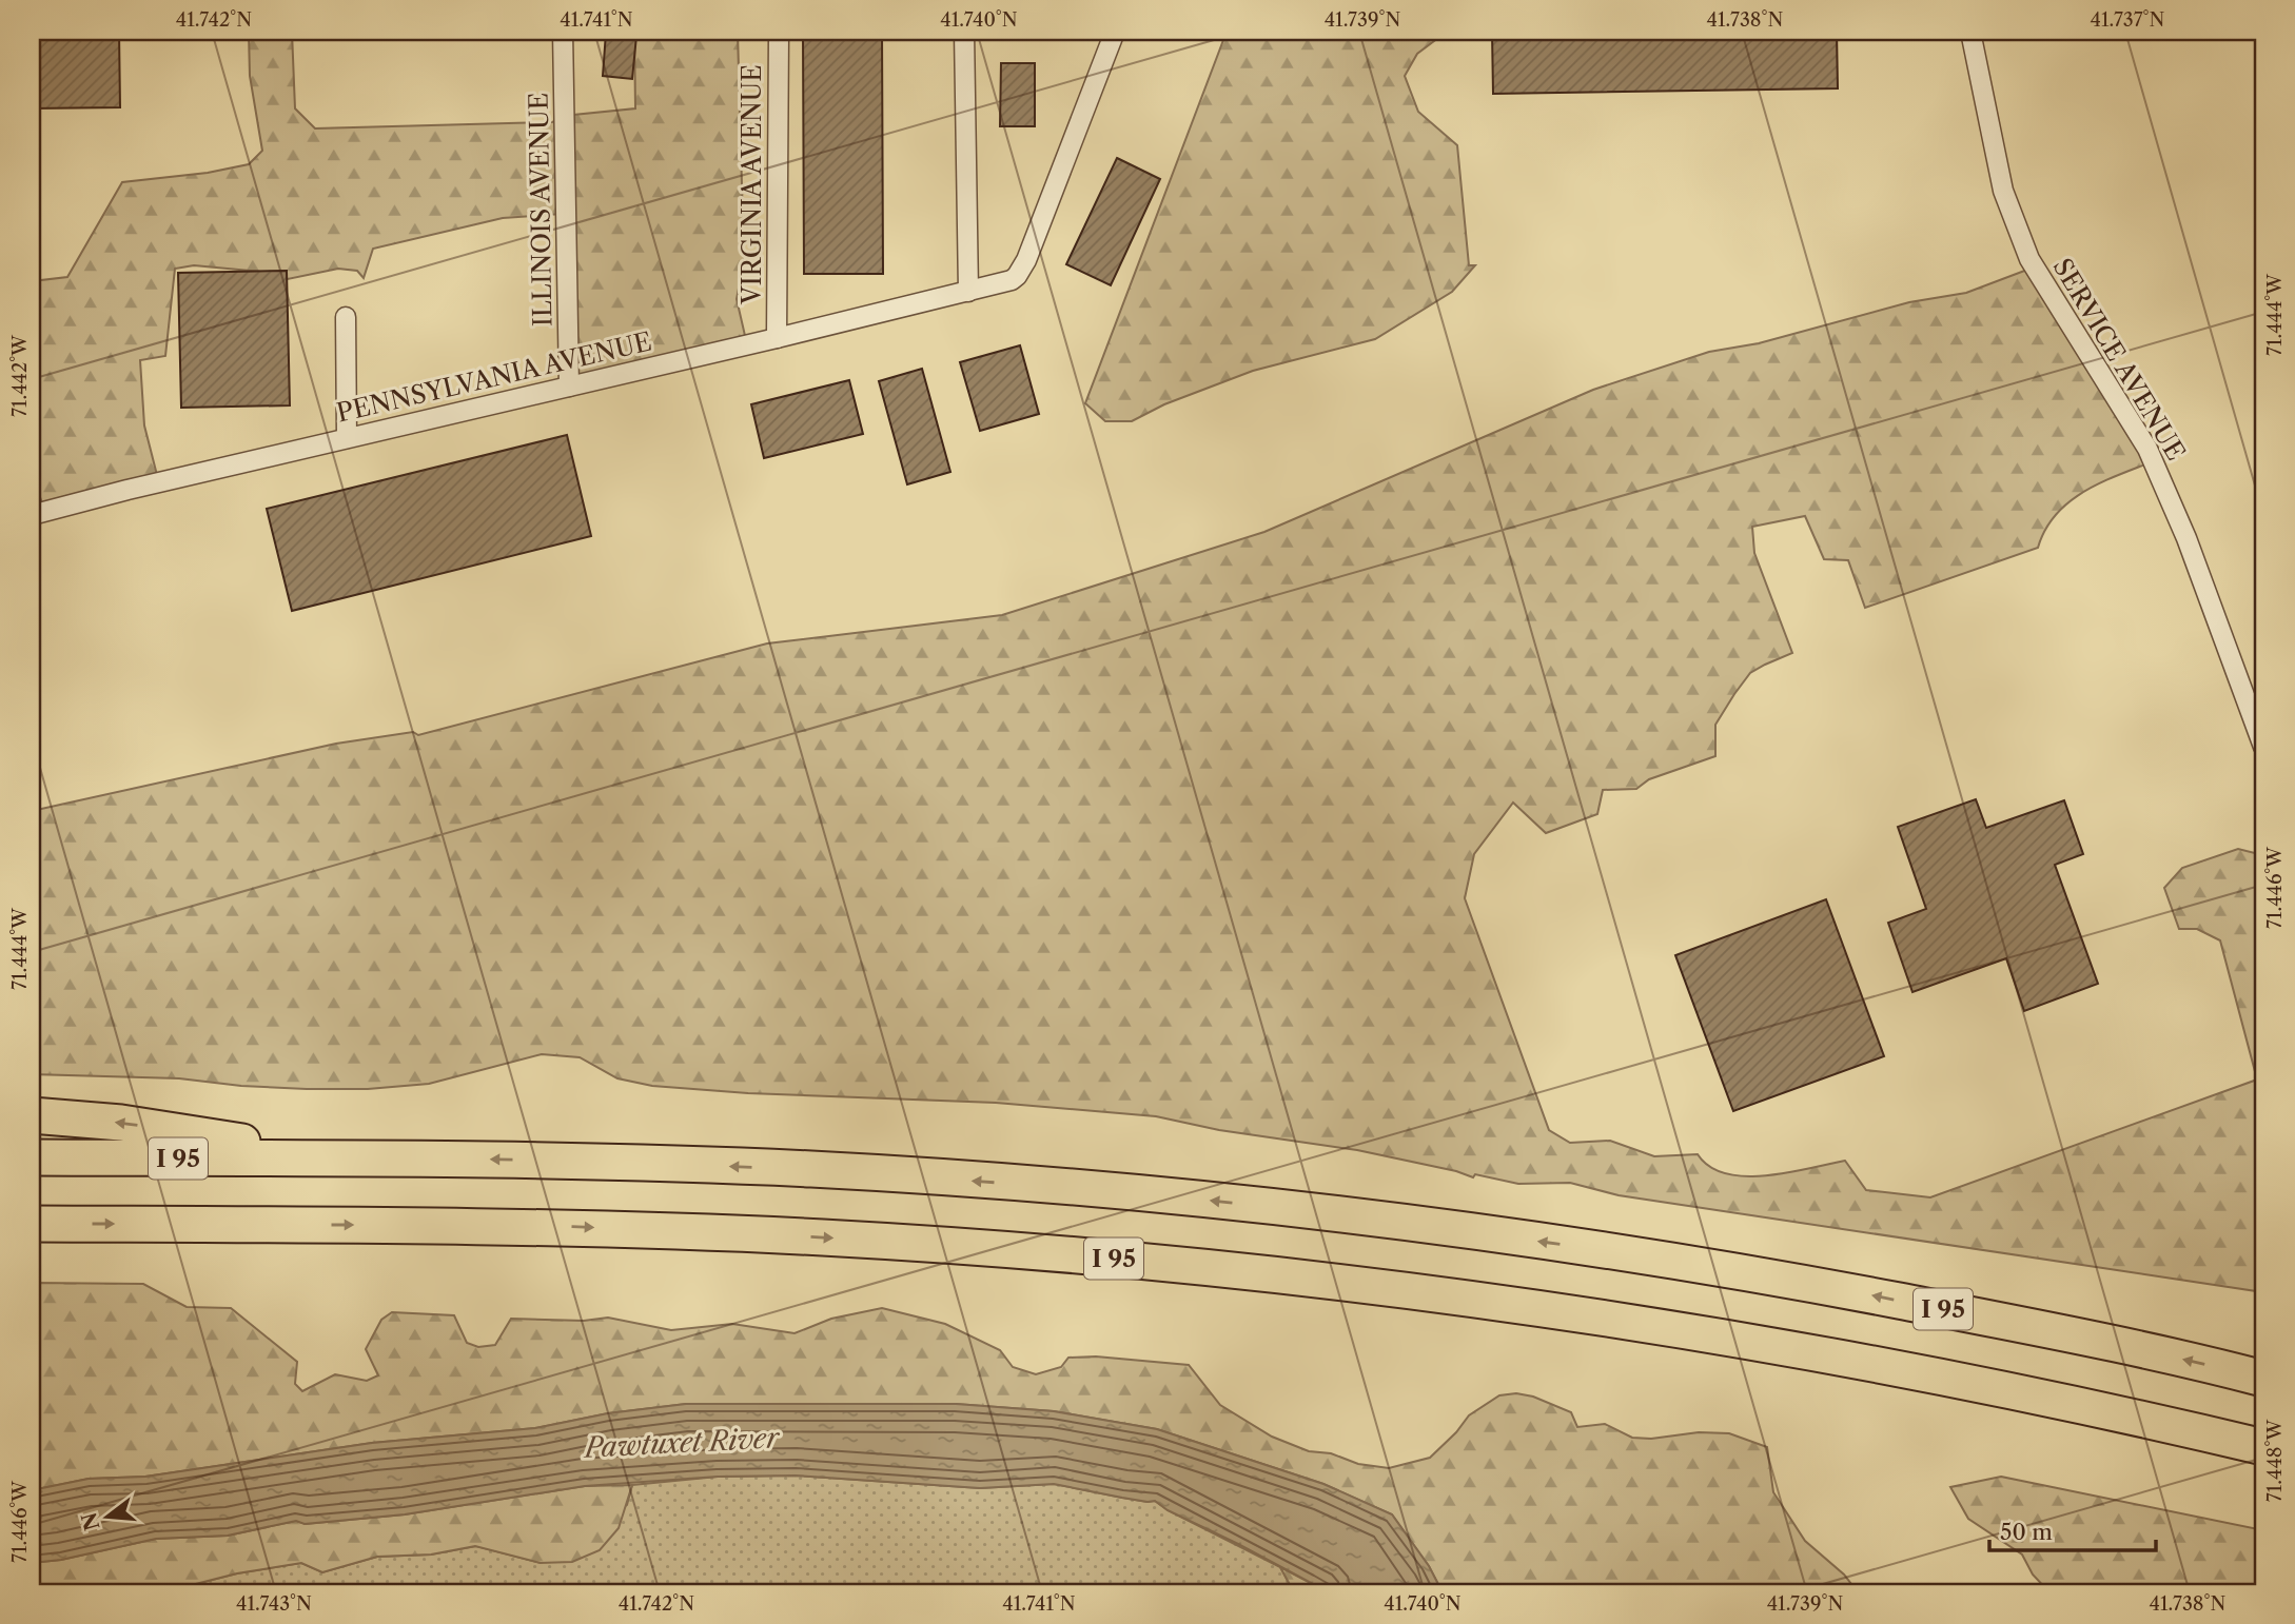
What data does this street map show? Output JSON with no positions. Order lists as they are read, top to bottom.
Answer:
{
  "streets": {
    "highway": ["I 95"],
    "street": [
      "VIRGINIA AVENUE",
      "ILLINOIS AVENUE",
      "SERVICE AVENUE",
      "PENNSYLVANIA AVENUE"
    ]
  },
  "crossings": [
    ["VIRGINIA AVENUE", "PENNSYLVANIA AVENUE"],
    ["ILLINOIS AVENUE", "PENNSYLVANIA AVENUE"]
  ],
  "water": ["Pawtuxet River"],
  "scale_bar": "50 m",
  "north": "left",
  "coordinates": [
    "41.742°N",
    "41.741°N",
    "41.740°N",
    "41.739°N",
    "41.738°N",
    "41.737°N",
    "71.444°W",
    "71.442°W",
    "71.446°W",
    "71.448°W",
    "41.743°N"
  ]
}
